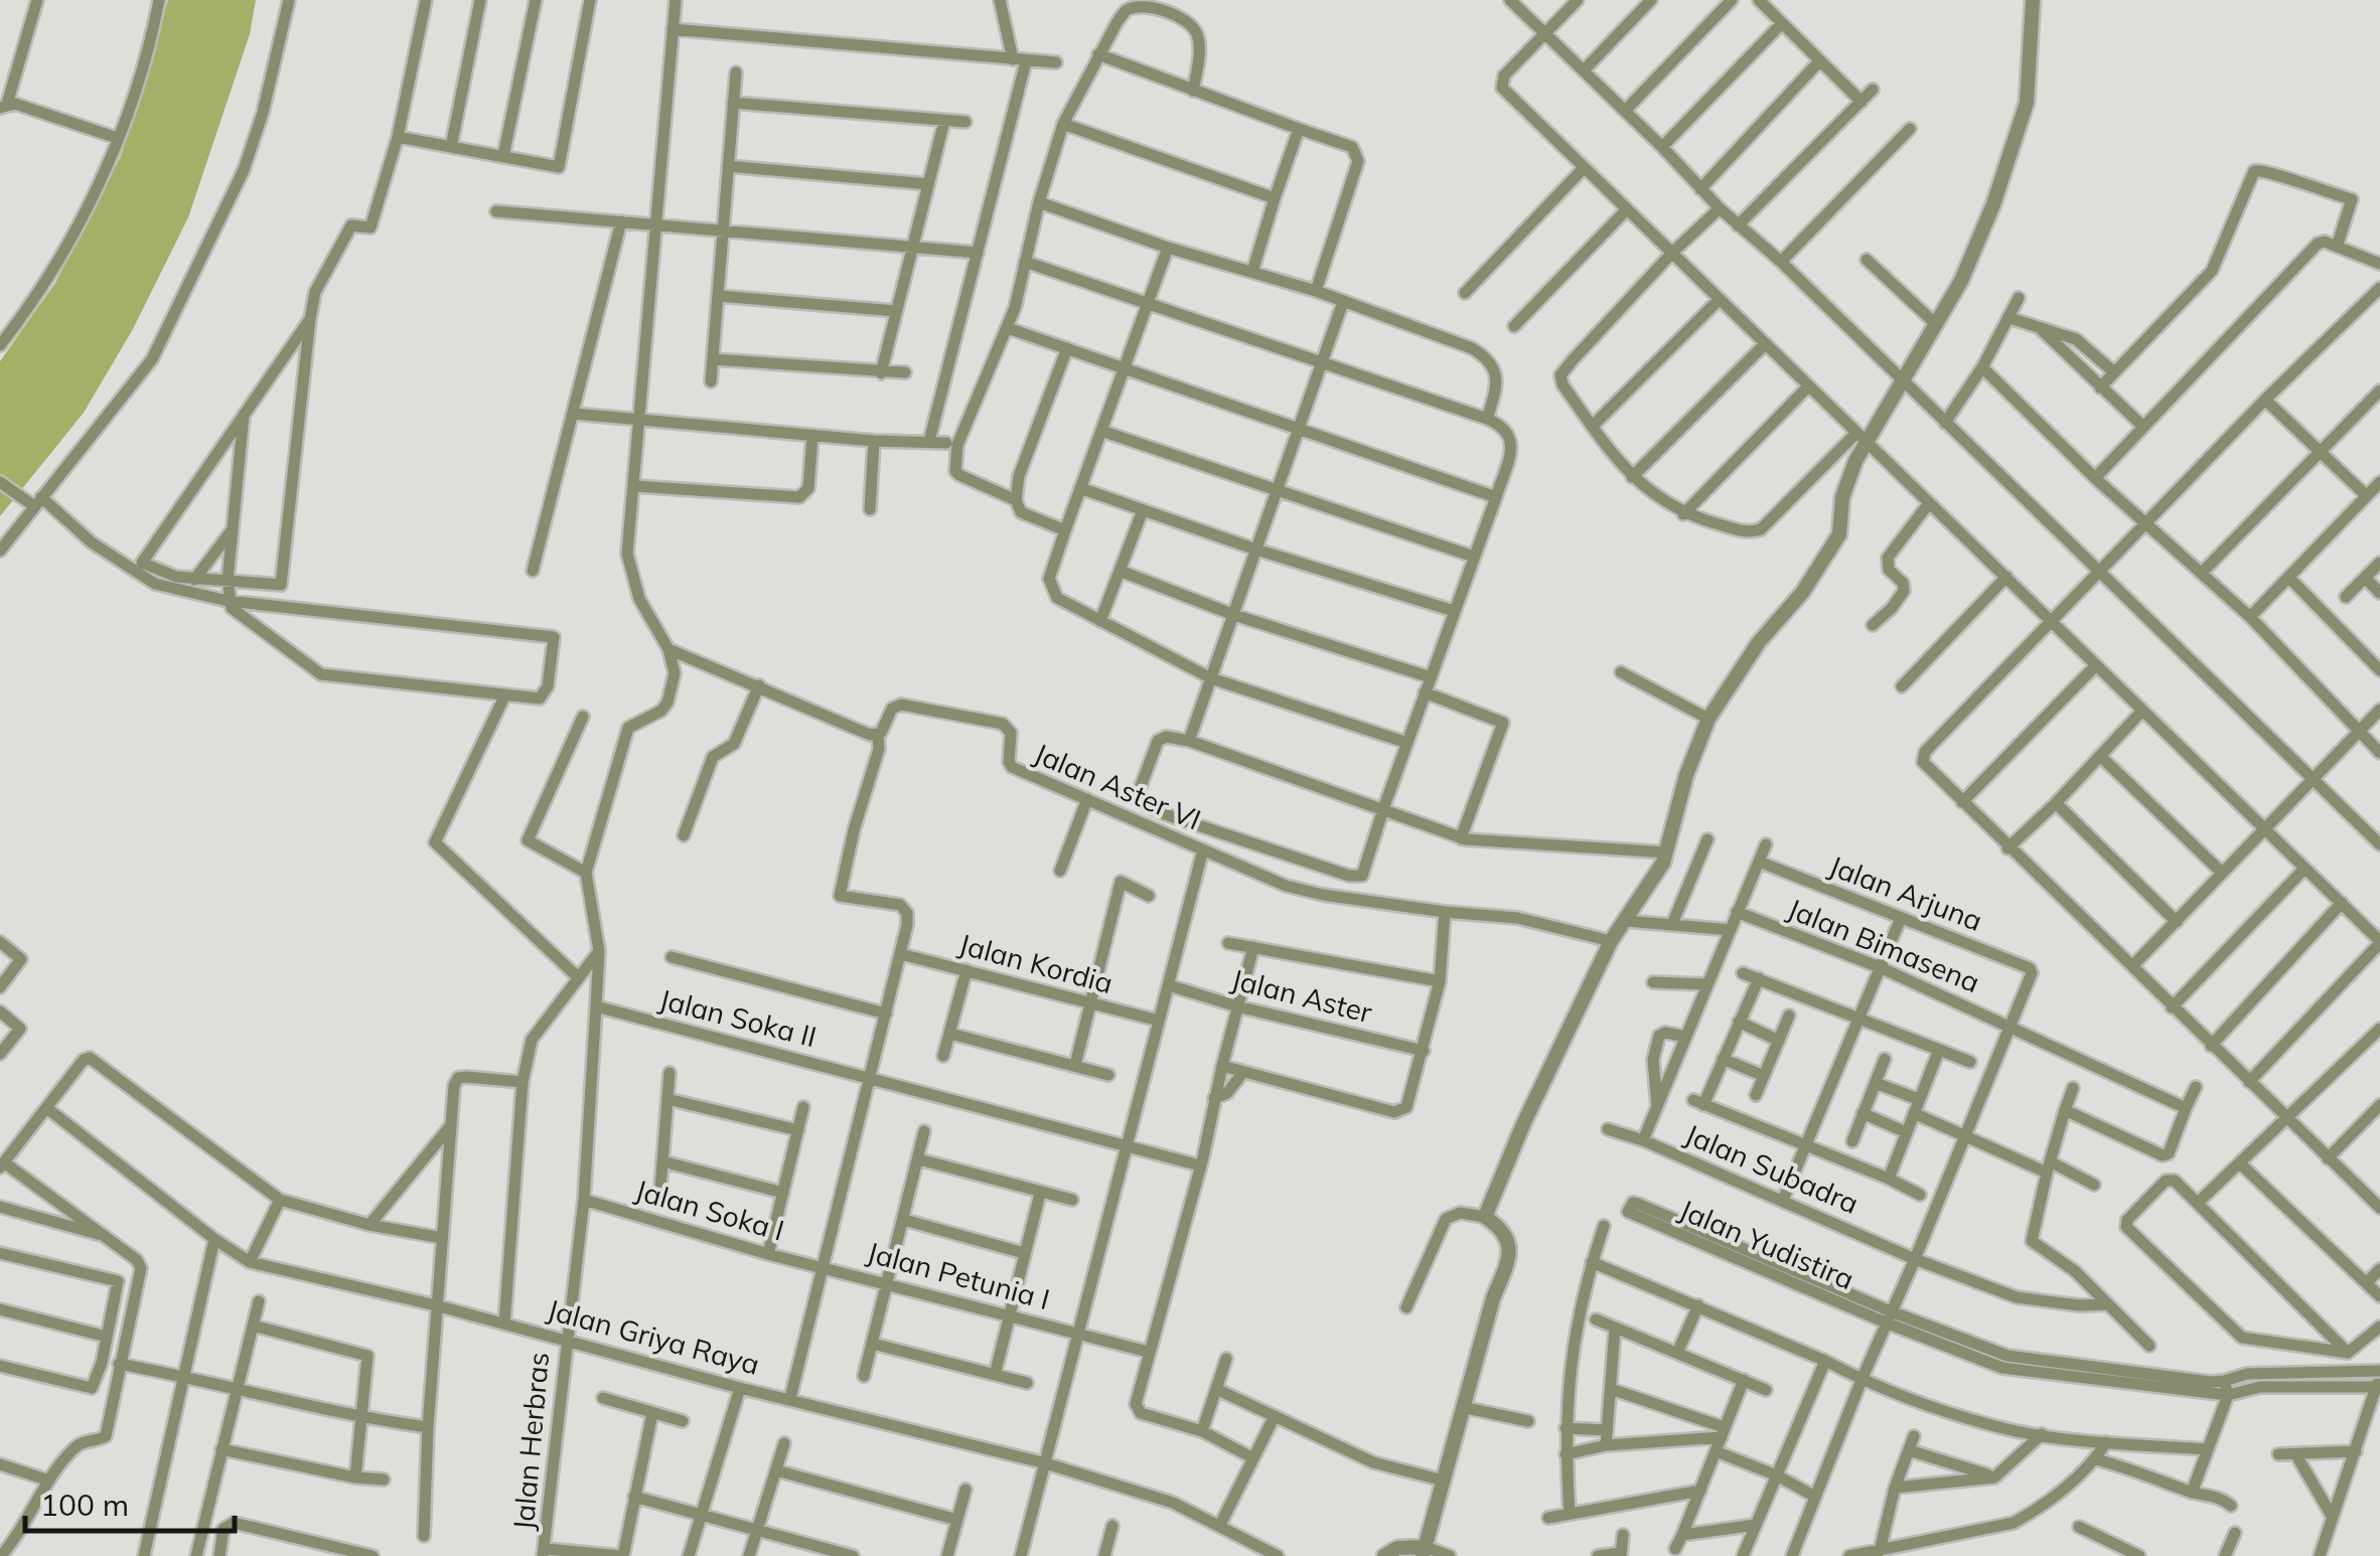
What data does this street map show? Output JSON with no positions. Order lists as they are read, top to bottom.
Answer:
{
  "streets": {
    "street": [
      "Jalan Aster VI",
      "Jalan Arjuna",
      "Jalan Bimasena",
      "Jalan Kordia",
      "Jalan Aster",
      "Jalan Soka II",
      "Jalan Subadra",
      "Jalan Soka I",
      "Jalan Yudistira",
      "Jalan Petunia I",
      "Jalan Griya Raya",
      "Jalan Herbras"
    ]
  },
  "crossings": [
    ["Jalan Arjuna", "Jalan Bimasena"],
    ["Jalan Soka II", "Jalan Herbras"],
    ["Jalan Soka I", "Jalan Petunia I"],
    ["Jalan Soka I", "Jalan Herbras"],
    ["Jalan Griya Raya", "Jalan Herbras"]
  ],
  "scale_bar": "100 m"
}
